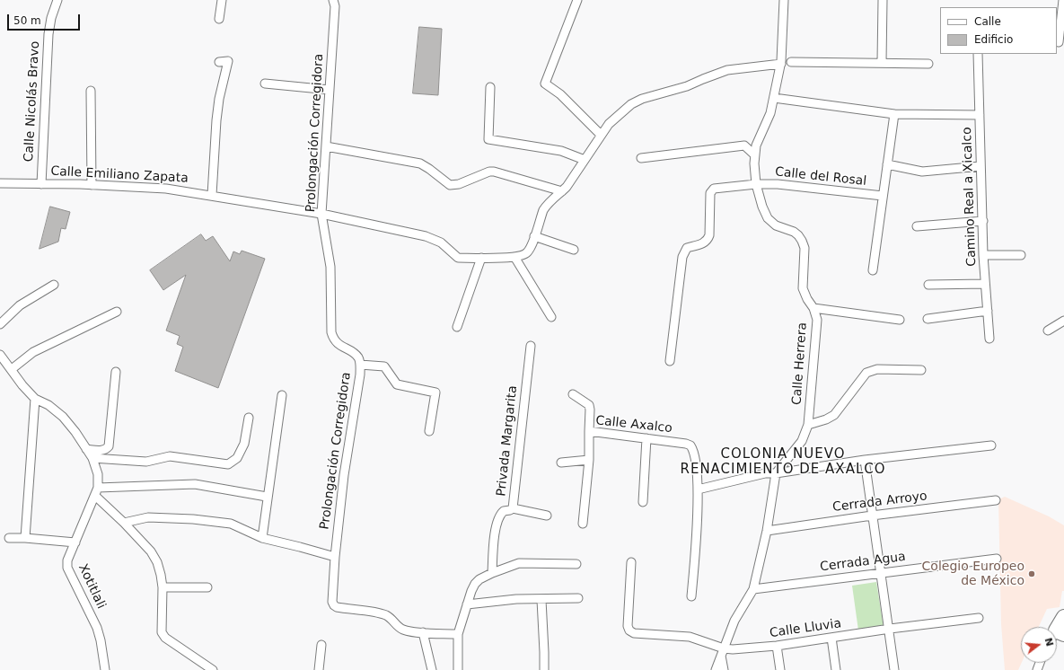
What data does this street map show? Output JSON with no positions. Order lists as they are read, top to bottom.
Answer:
{
  "streets": {
    "street": [
      "Calle Nicolás Bravo",
      "Prolongación Corregidora",
      "Calle Emiliano Zapata",
      "Calle del Rosal",
      "Camino Real a Xicalco",
      "Calle Herrera",
      "Calle Axalco",
      "Privada Margarita",
      "Cerrada Arroyo",
      "Cerrada Agua",
      "Xotitlali",
      "Calle Lluvia"
    ]
  },
  "crossings": [
    ["Calle Nicolás Bravo", "Calle Emiliano Zapata"],
    ["Prolongación Corregidora", "Calle Emiliano Zapata"],
    ["Calle del Rosal", "Calle Herrera"],
    ["Calle Herrera", "Cerrada Arroyo"],
    ["Calle Herrera", "Cerrada Agua"],
    ["Calle Herrera", "Calle Lluvia"]
  ],
  "districts": ["COLONIA NUEVO RENACIMIENTO DE AXALCO"],
  "places": ["Colegio Europeo de México"],
  "legend": ["Calle", "Edificio"],
  "scale_bar": "50 m",
  "north": "right"
}
